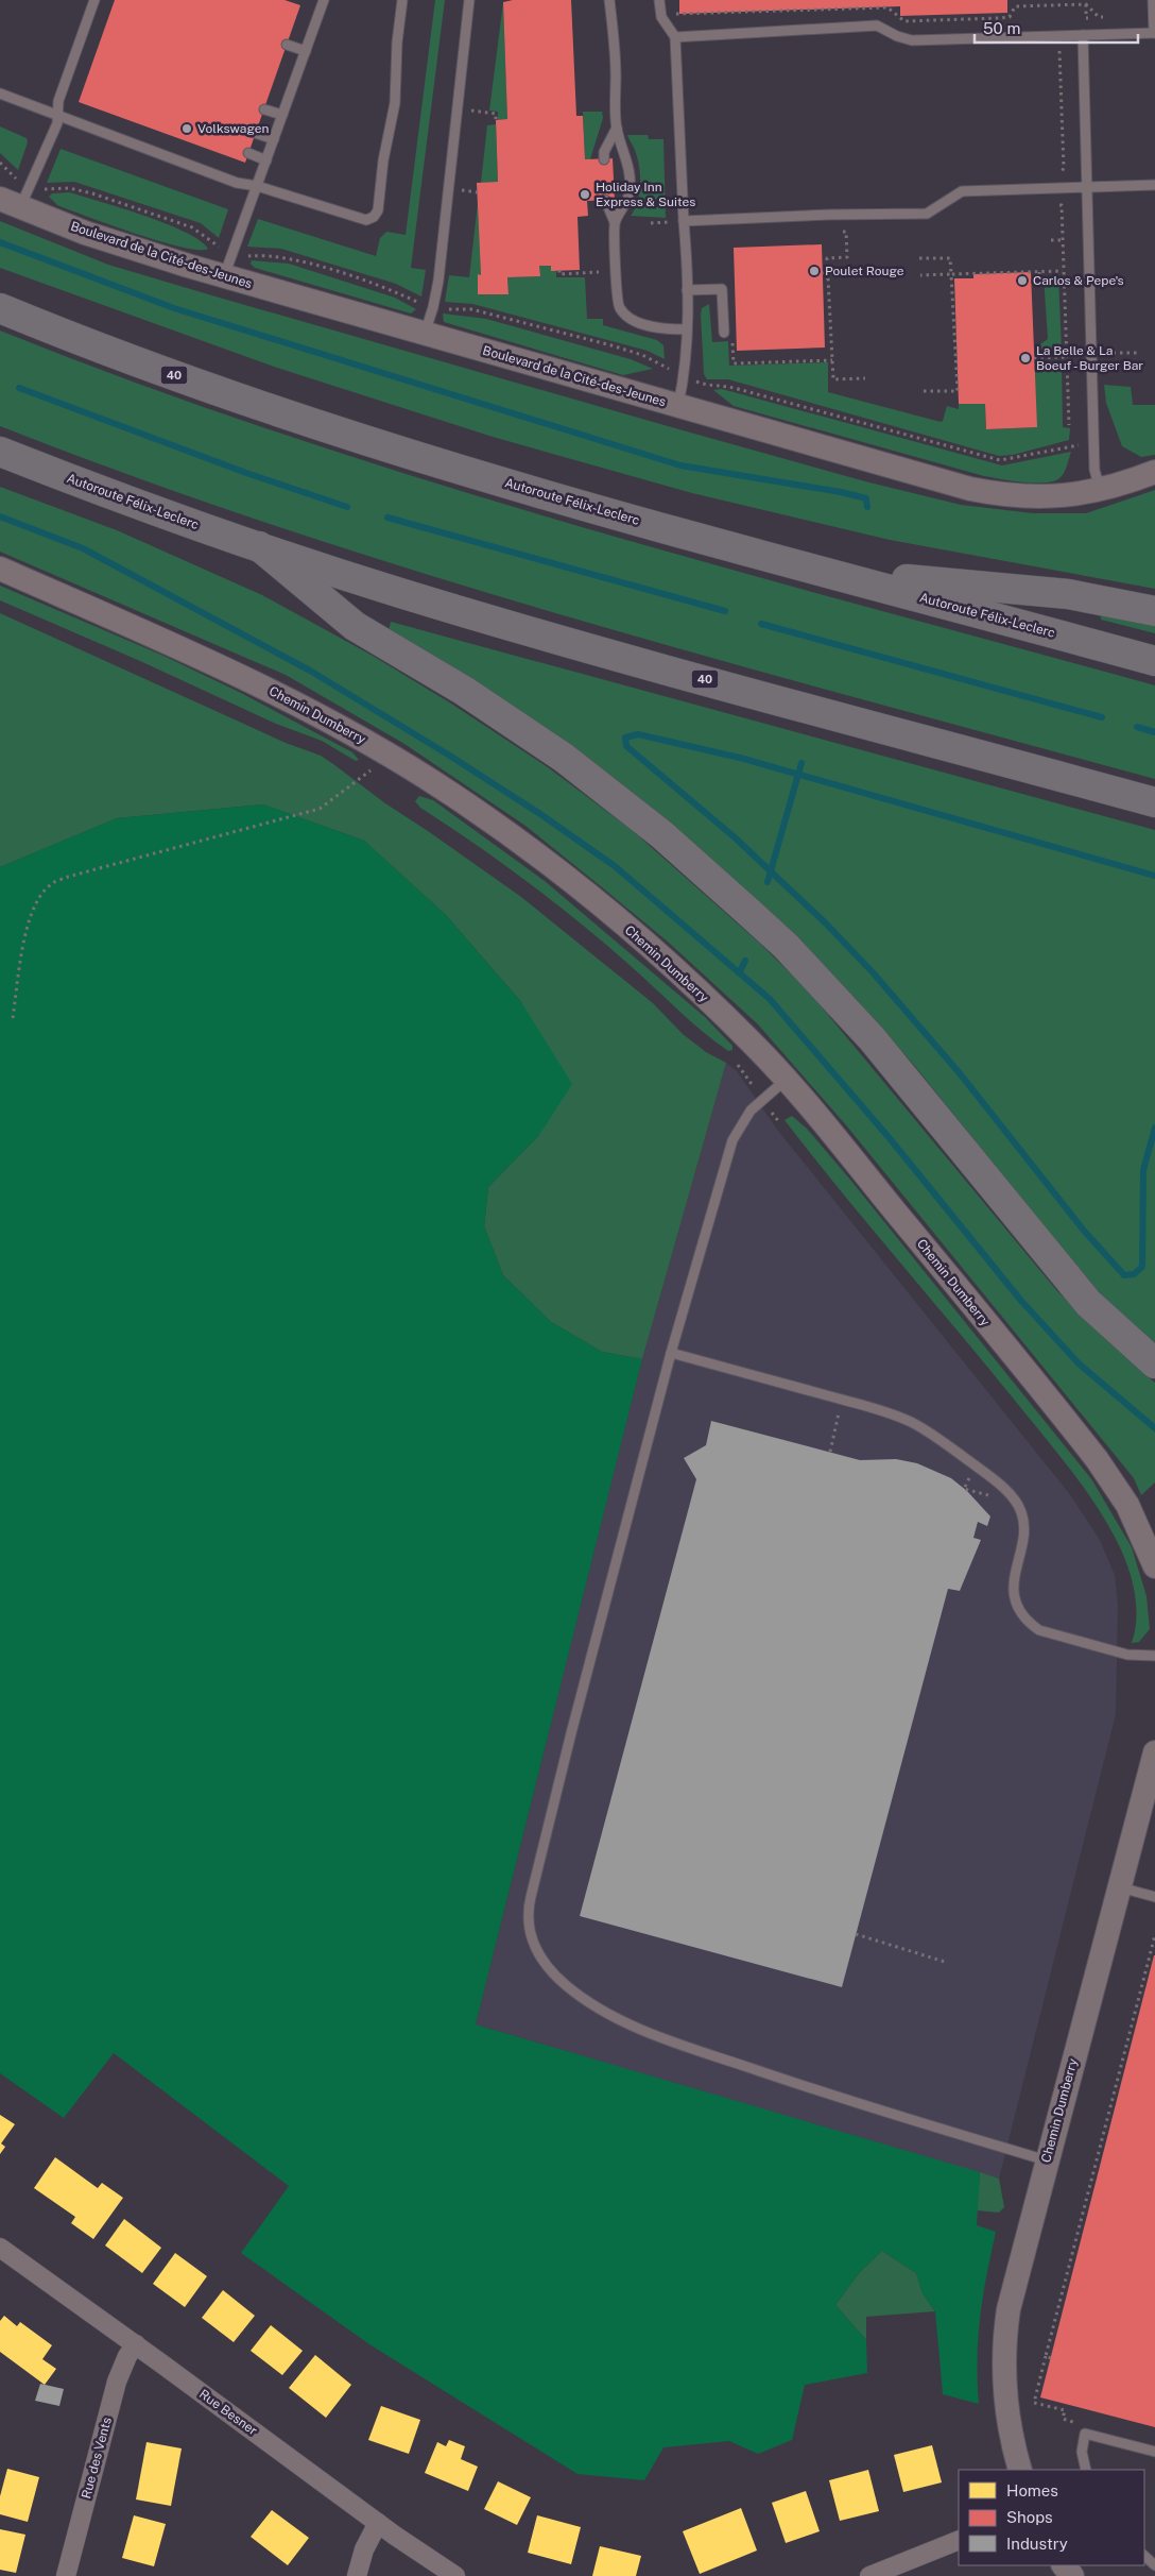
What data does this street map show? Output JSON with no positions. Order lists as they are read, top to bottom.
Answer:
{
  "streets": {
    "highway": ["40", "Autoroute Félix-Leclerc"],
    "street": [
      "Boulevard de la Cité-des-Jeunes",
      "Chemin Dumberry",
      "Rue Besner",
      "Rue des Vents"
    ]
  },
  "crossings": [
    ["Rue Besner", "Rue des Vents"]
  ],
  "places": [
    "Volkswagen",
    "Holiday Inn Express & Suites",
    "Poulet Rouge",
    "Carlos & Pepe's",
    "La Belle & La Boeuf - Burger Bar"
  ],
  "legend": ["Homes", "Shops", "Industry"],
  "scale_bar": "50 m"
}
